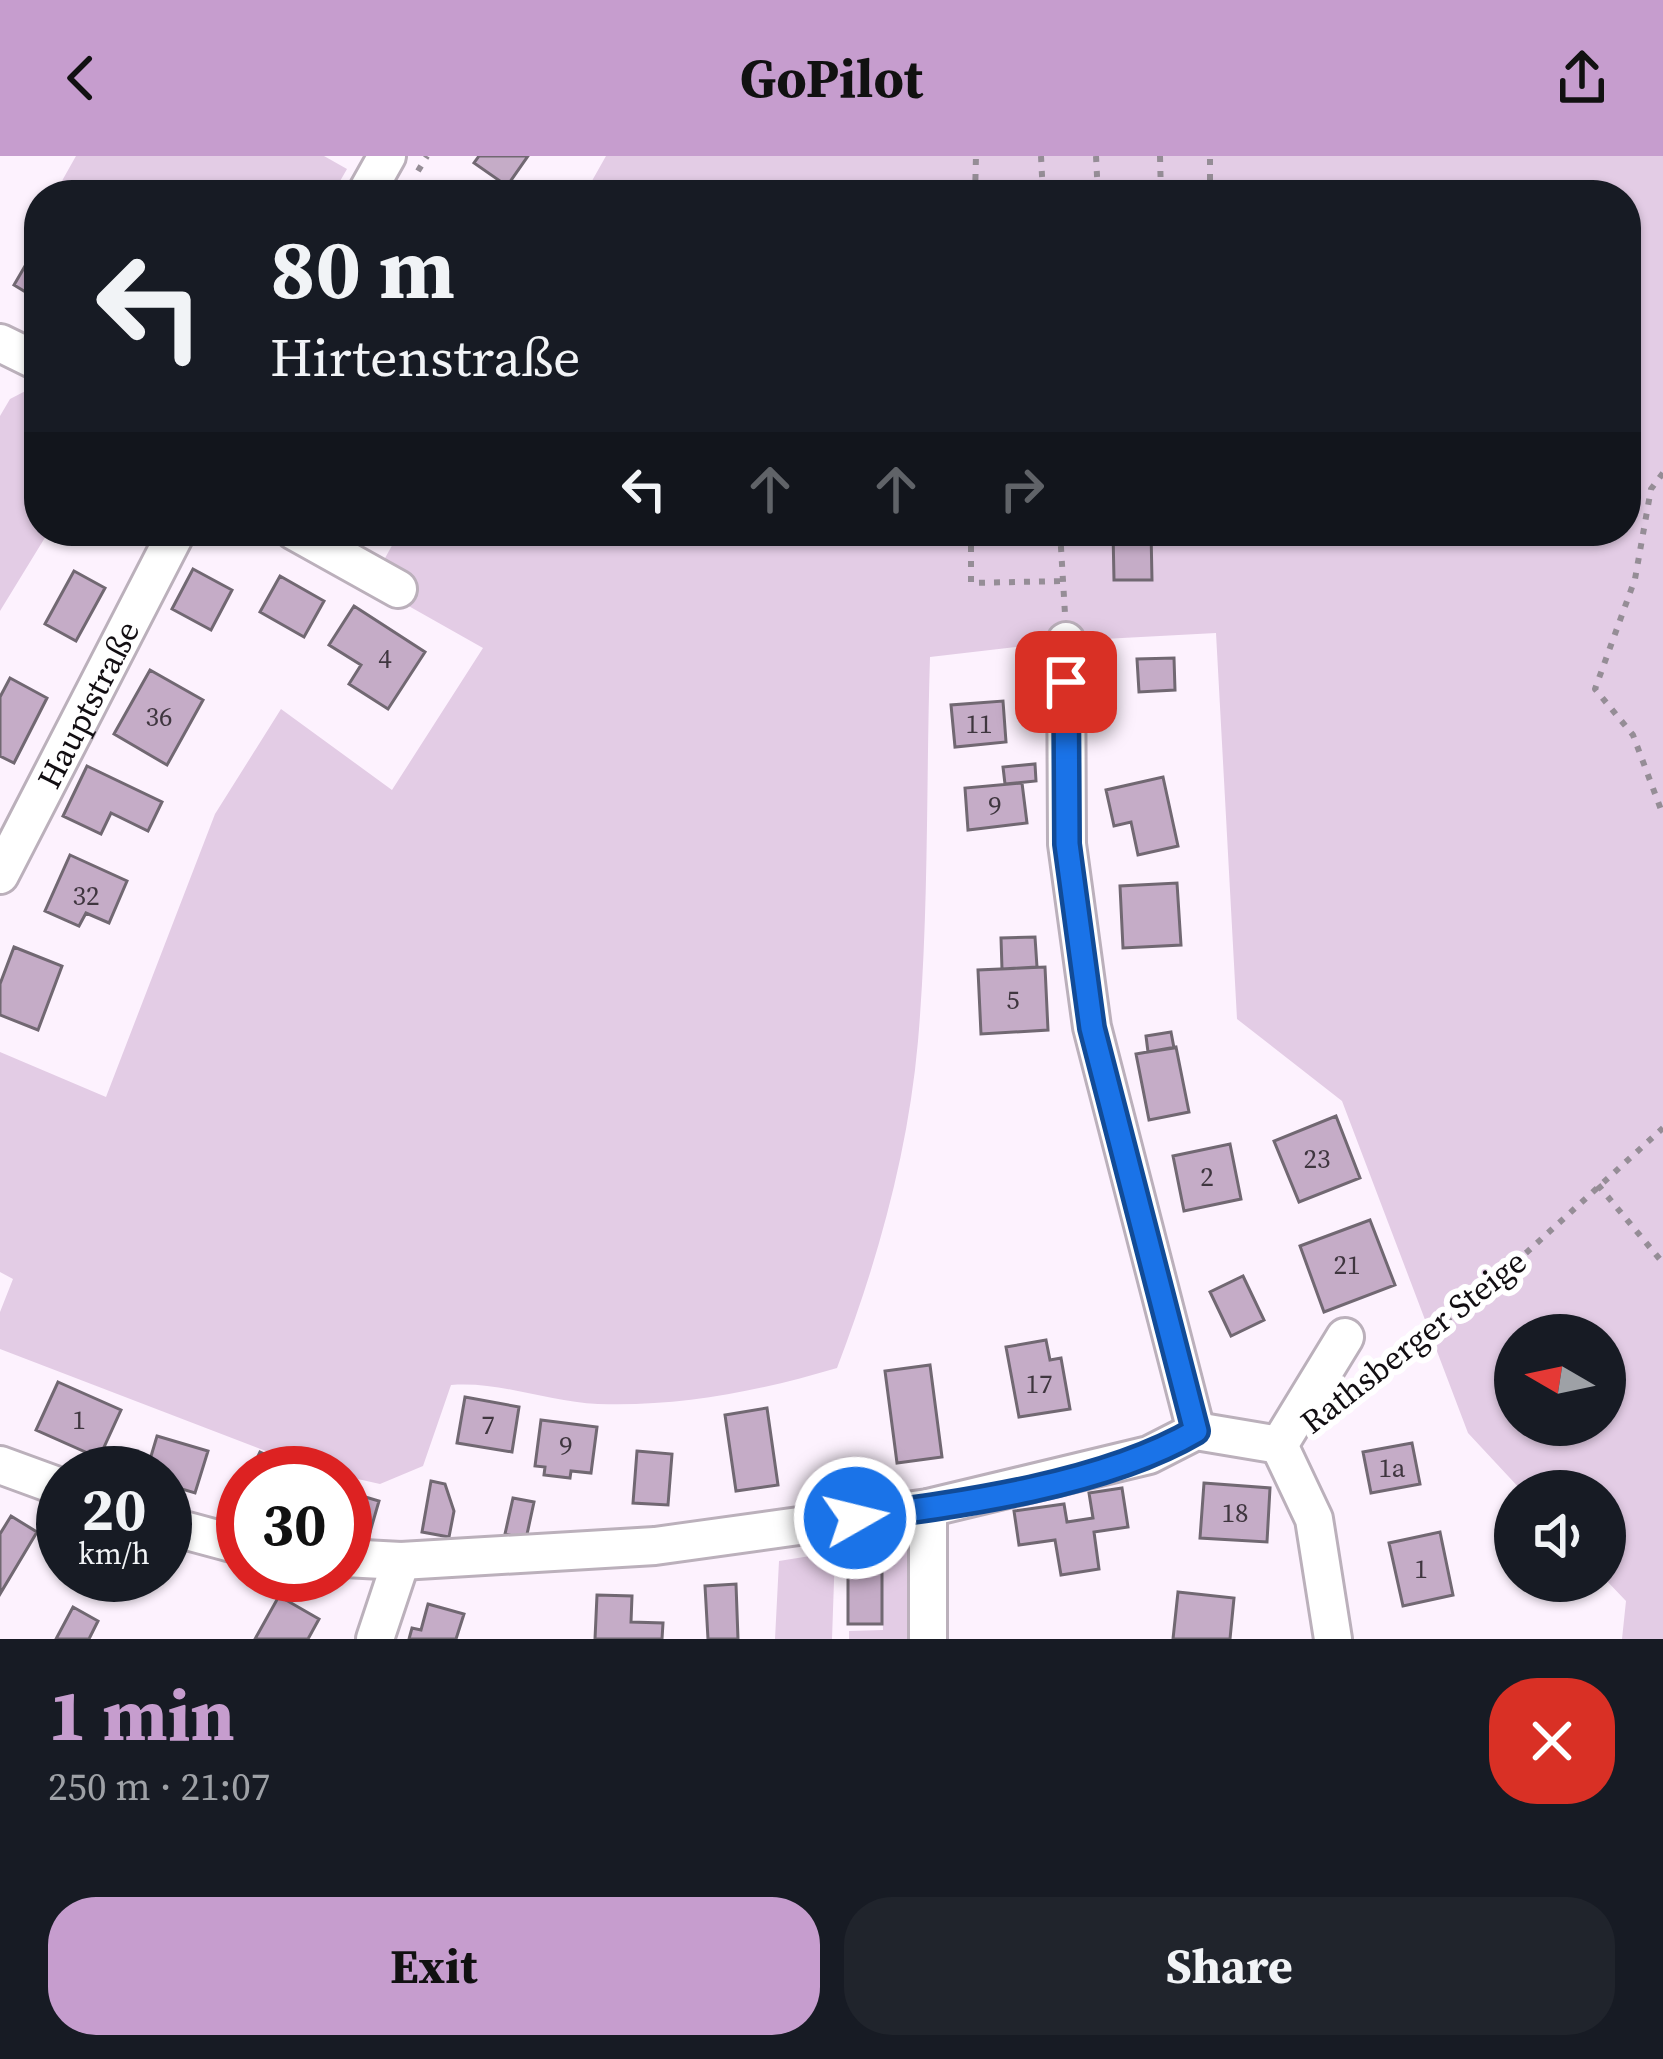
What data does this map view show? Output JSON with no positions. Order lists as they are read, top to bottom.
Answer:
{
  "streets": {
    "street": ["Hauptstraße", "Rathsberger Steige"]
  },
  "house_numbers": [
    "4",
    "36",
    "11",
    "9",
    "32",
    "5",
    "23",
    "2",
    "21",
    "17",
    "1",
    "7",
    "9",
    "1a",
    "18",
    "1"
  ],
  "north": "left",
  "page": {
    "header": "GoPilot",
    "turn": ["80 m", "Hirtenstraße"],
    "speed": "20 km/h",
    "limit": "30",
    "heading": ["1 min", "250 m · 21:07"],
    "buttons": ["Exit", "Share"]
  }
}
